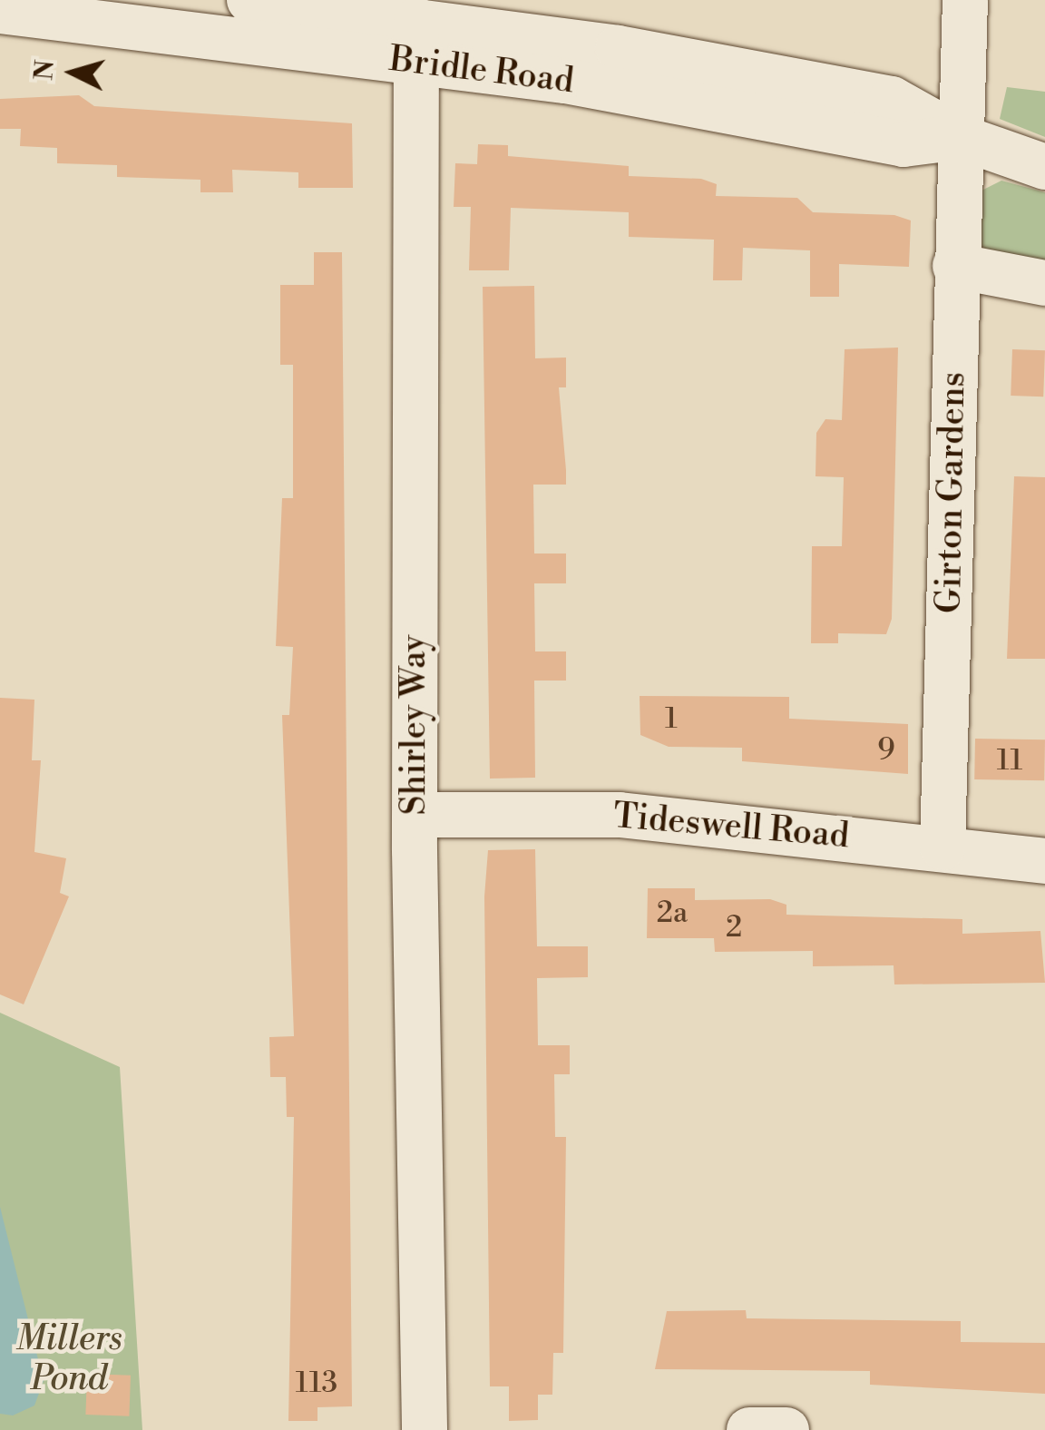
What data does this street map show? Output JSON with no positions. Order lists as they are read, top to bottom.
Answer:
{
  "streets": {
    "street": [
      "Bridle Road",
      "Girton Gardens",
      "Shirley Way",
      "Tideswell Road"
    ]
  },
  "crossings": [
    ["Bridle Road", "Girton Gardens"],
    ["Bridle Road", "Shirley Way"],
    ["Girton Gardens", "Tideswell Road"],
    ["Shirley Way", "Tideswell Road"]
  ],
  "parks": ["Millers Pond"],
  "house_numbers": [
    "1",
    "9",
    "11",
    "2a",
    "2",
    "113"
  ],
  "north": "left"
}
